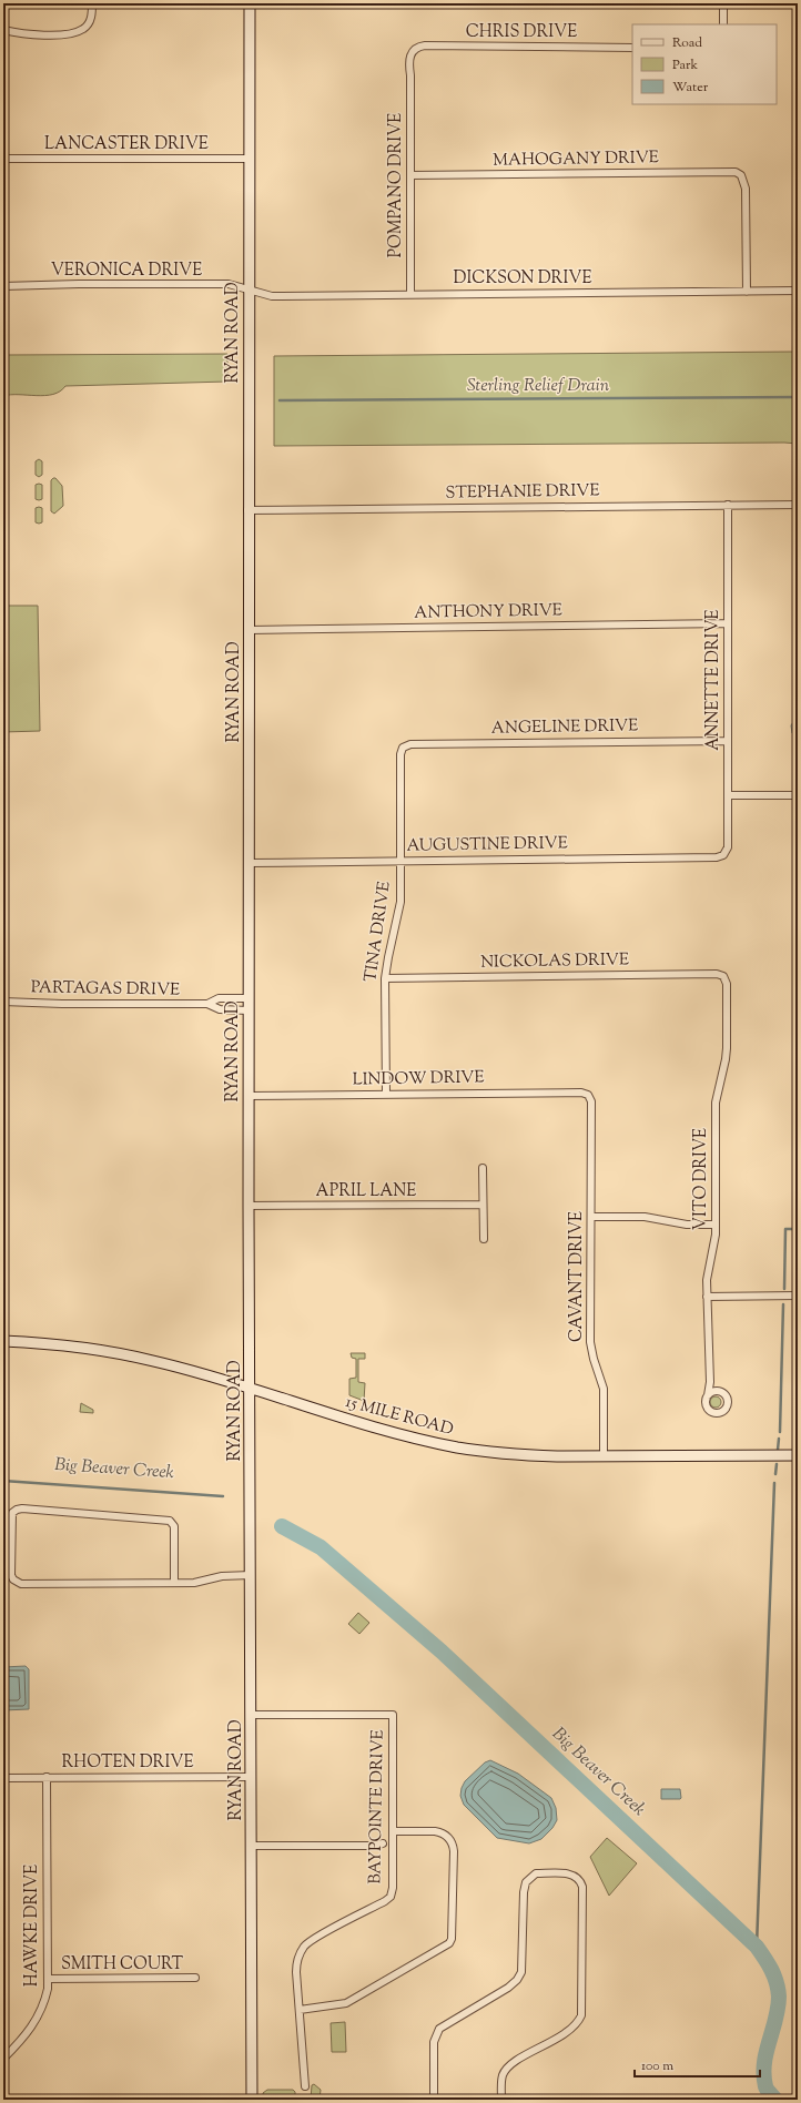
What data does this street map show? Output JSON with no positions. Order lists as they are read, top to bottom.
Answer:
{
  "streets": {
    "main road": ["RYAN ROAD", "15 MILE ROAD"],
    "street": [
      "CHRIS DRIVE",
      "LANCASTER DRIVE",
      "MAHOGANY DRIVE",
      "POMPANO DRIVE",
      "VERONICA DRIVE",
      "DICKSON DRIVE",
      "STEPHANIE DRIVE",
      "ANTHONY DRIVE",
      "ANNETTE DRIVE",
      "ANGELINE DRIVE",
      "AUGUSTINE DRIVE",
      "TINA DRIVE",
      "NICKOLAS DRIVE",
      "PARTAGAS DRIVE",
      "LINDOW DRIVE",
      "VITO DRIVE",
      "APRIL LANE",
      "CAVANT DRIVE",
      "RHOTEN DRIVE",
      "BAYPOINTE DRIVE",
      "HAWKE DRIVE",
      "SMITH COURT"
    ]
  },
  "crossings": [
    ["CHRIS DRIVE", "POMPANO DRIVE"],
    ["LANCASTER DRIVE", "RYAN ROAD"],
    ["MAHOGANY DRIVE", "POMPANO DRIVE"],
    ["MAHOGANY DRIVE", "DICKSON DRIVE"],
    ["POMPANO DRIVE", "DICKSON DRIVE"],
    ["VERONICA DRIVE", "DICKSON DRIVE"],
    ["VERONICA DRIVE", "RYAN ROAD"],
    ["DICKSON DRIVE", "RYAN ROAD"],
    ["RYAN ROAD", "STEPHANIE DRIVE"],
    ["RYAN ROAD", "ANTHONY DRIVE"],
    ["RYAN ROAD", "AUGUSTINE DRIVE"],
    ["RYAN ROAD", "LINDOW DRIVE"],
    ["RYAN ROAD", "APRIL LANE"],
    ["RYAN ROAD", "15 MILE ROAD"],
    ["RYAN ROAD", "RHOTEN DRIVE"],
    ["RYAN ROAD", "BAYPOINTE DRIVE"],
    ["STEPHANIE DRIVE", "ANNETTE DRIVE"],
    ["ANTHONY DRIVE", "ANNETTE DRIVE"],
    ["ANNETTE DRIVE", "ANGELINE DRIVE"],
    ["ANNETTE DRIVE", "AUGUSTINE DRIVE"],
    ["ANGELINE DRIVE", "TINA DRIVE"],
    ["AUGUSTINE DRIVE", "TINA DRIVE"],
    ["TINA DRIVE", "NICKOLAS DRIVE"],
    ["TINA DRIVE", "LINDOW DRIVE"],
    ["NICKOLAS DRIVE", "VITO DRIVE"],
    ["LINDOW DRIVE", "CAVANT DRIVE"],
    ["CAVANT DRIVE", "15 MILE ROAD"],
    ["RHOTEN DRIVE", "HAWKE DRIVE"],
    ["HAWKE DRIVE", "SMITH COURT"]
  ],
  "water": ["Sterling Relief Drain", "Big Beaver Creek"],
  "legend": ["Road", "Park", "Water"],
  "scale_bar": "100 m"
}
